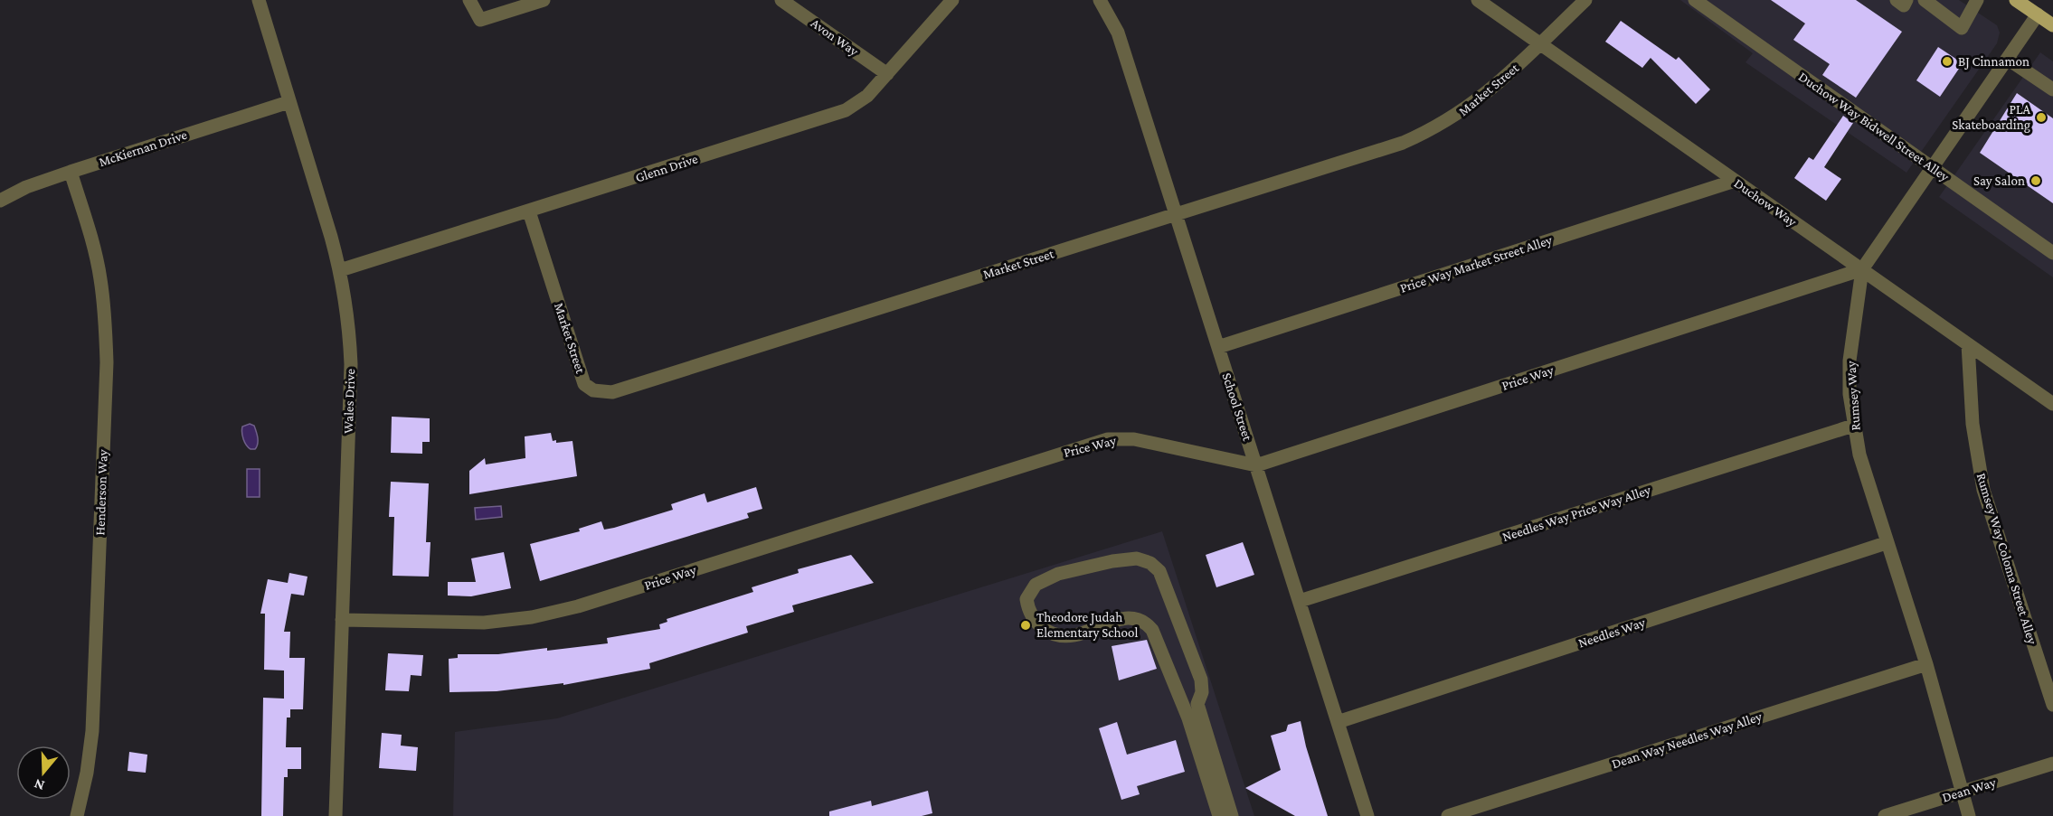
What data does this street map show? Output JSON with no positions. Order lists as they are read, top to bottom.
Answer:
{
  "streets": {
    "street": [
      "Avon Way",
      "Market Street",
      "Duchow Way Bidwell Street Alley",
      "McKiernan Drive",
      "Glenn Drive",
      "Duchow Way",
      "Price Way Market Street Alley",
      "Price Way",
      "Rumsey Way",
      "Wales Drive",
      "School Street",
      "Henderson Way",
      "Needles Way Price Way Alley",
      "Rumsey Way Coloma Street Alley",
      "Needles Way",
      "Dean Way Needles Way Alley",
      "Dean Way"
    ]
  },
  "crossings": [
    ["Avon Way", "Glenn Drive"],
    ["Market Street", "Glenn Drive"],
    ["Market Street", "Duchow Way"],
    ["Market Street", "School Street"],
    ["Duchow Way Bidwell Street Alley", "Rumsey Way"],
    ["McKiernan Drive", "Wales Drive"],
    ["McKiernan Drive", "Henderson Way"],
    ["Glenn Drive", "Wales Drive"],
    ["Duchow Way", "Price Way Market Street Alley"],
    ["Duchow Way", "Price Way"],
    ["Duchow Way", "Rumsey Way"],
    ["Duchow Way", "Rumsey Way Coloma Street Alley"],
    ["Price Way Market Street Alley", "School Street"],
    ["Price Way", "Rumsey Way"],
    ["Price Way", "Wales Drive"],
    ["Price Way", "School Street"],
    ["Rumsey Way", "Needles Way Price Way Alley"],
    ["Rumsey Way", "Needles Way"],
    ["Rumsey Way", "Dean Way Needles Way Alley"],
    ["Rumsey Way", "Dean Way"],
    ["School Street", "Needles Way Price Way Alley"],
    ["School Street", "Needles Way"]
  ],
  "places": [
    "BJ Cinnamon",
    "PLA Skateboarding",
    "Say Salon",
    "Theodore Judah Elementary School"
  ],
  "north": "bottom"
}
